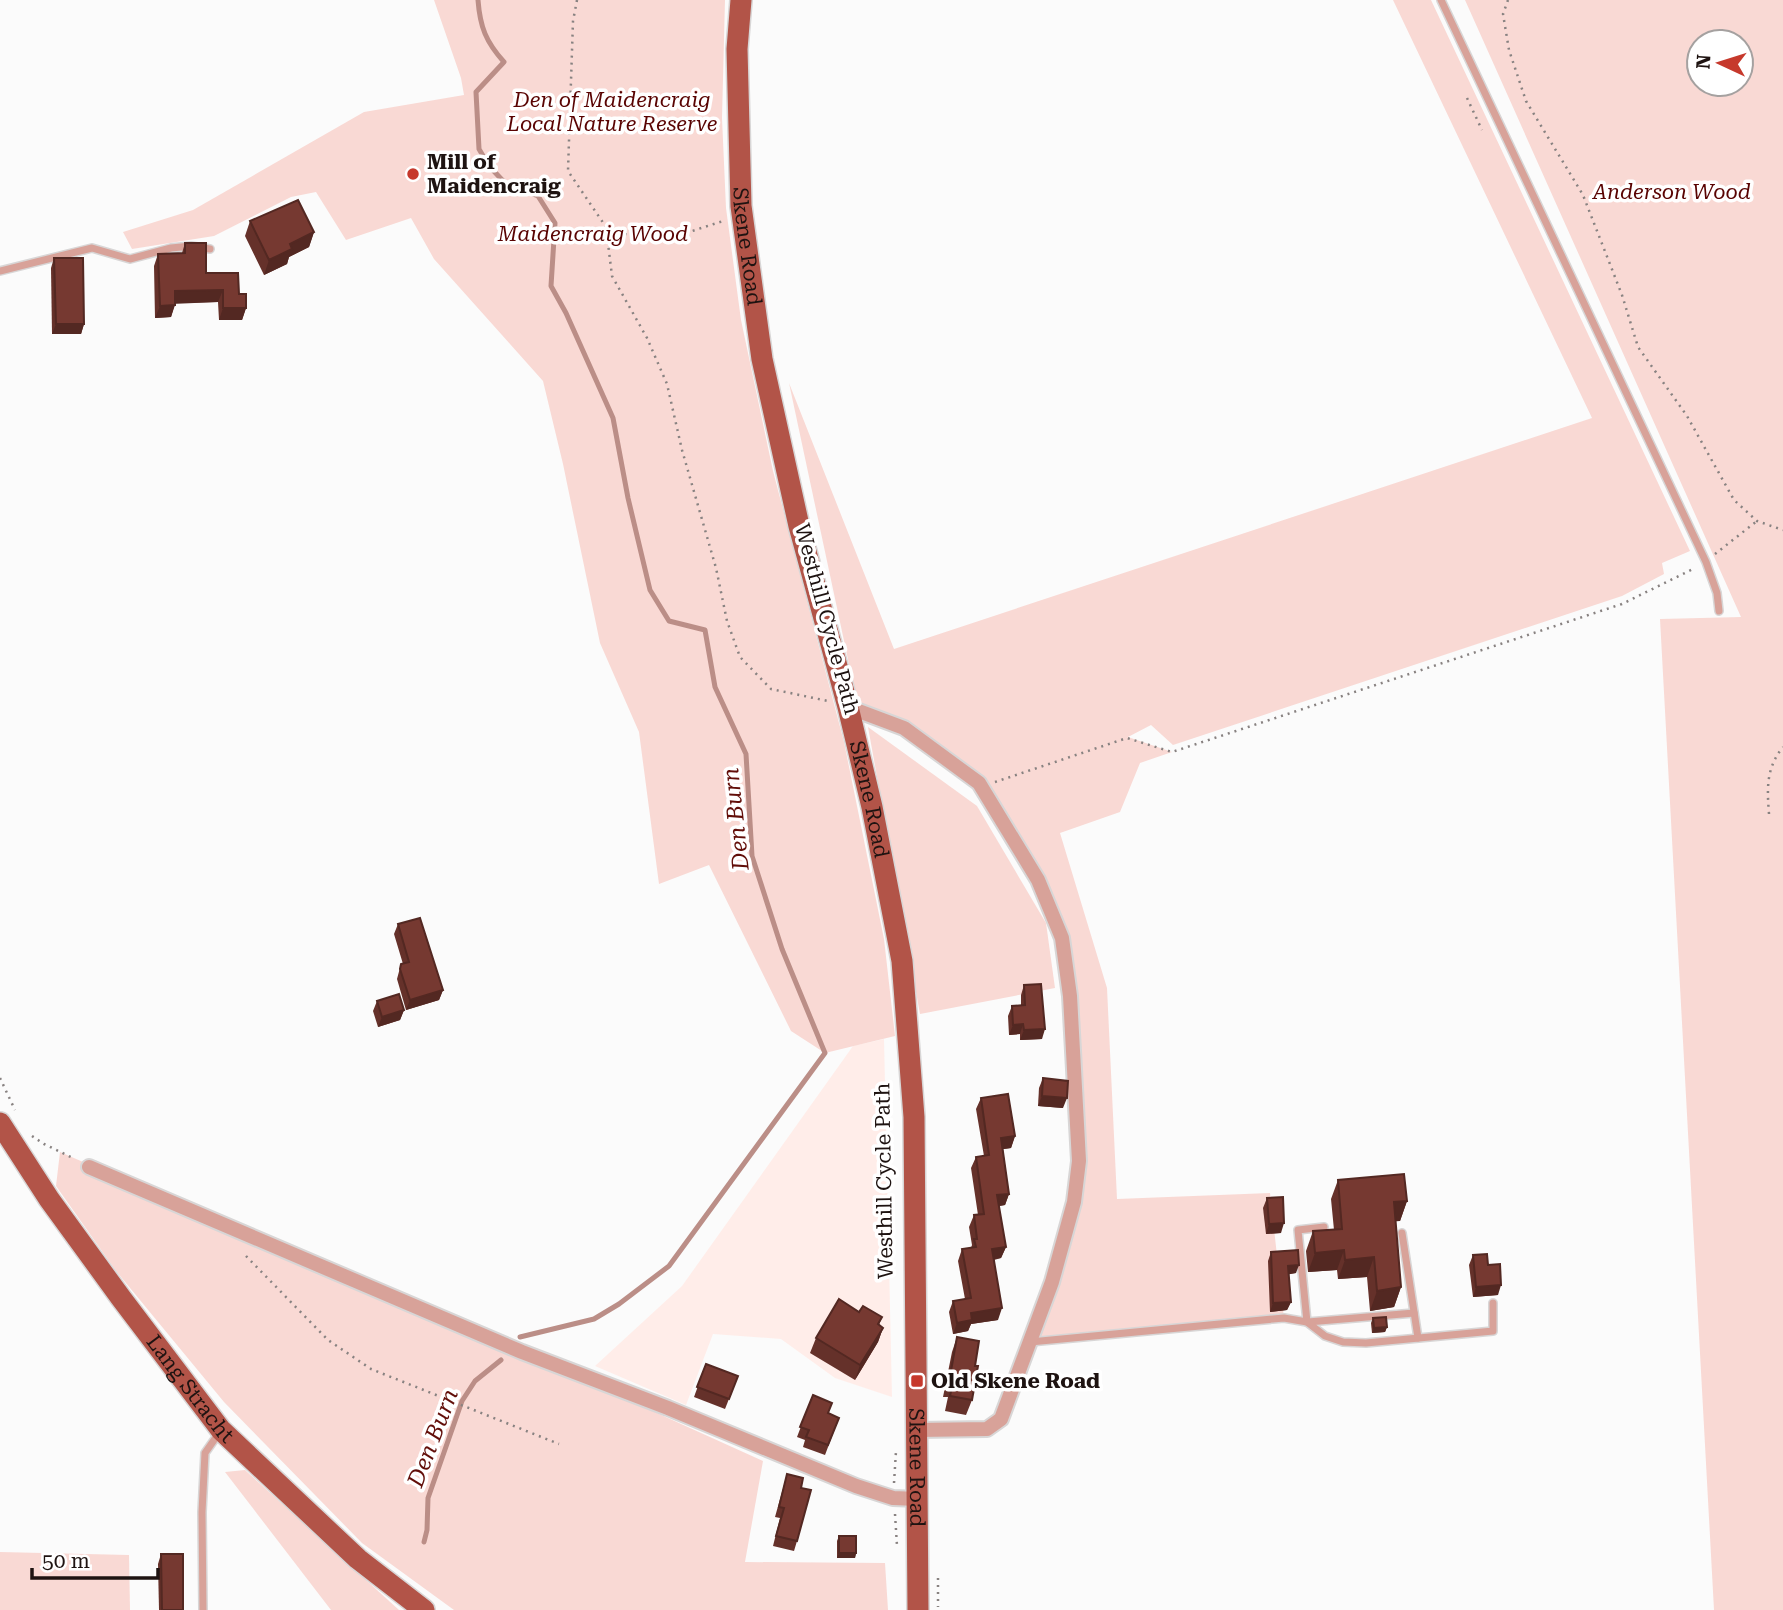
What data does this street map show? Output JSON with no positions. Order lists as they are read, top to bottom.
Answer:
{
  "streets": {
    "main road": ["Skene Road", "Lang Stracht"]
  },
  "water": ["Den Burn"],
  "parks": ["Den of Maidencraig Local Nature Reserve", "Anderson Wood", "Maidencraig Wood"],
  "places": {
    "other": ["Mill of Maidencraig"],
    "transit": ["Old Skene Road"]
  },
  "scale_bar": "50 m",
  "north": "left"
}
